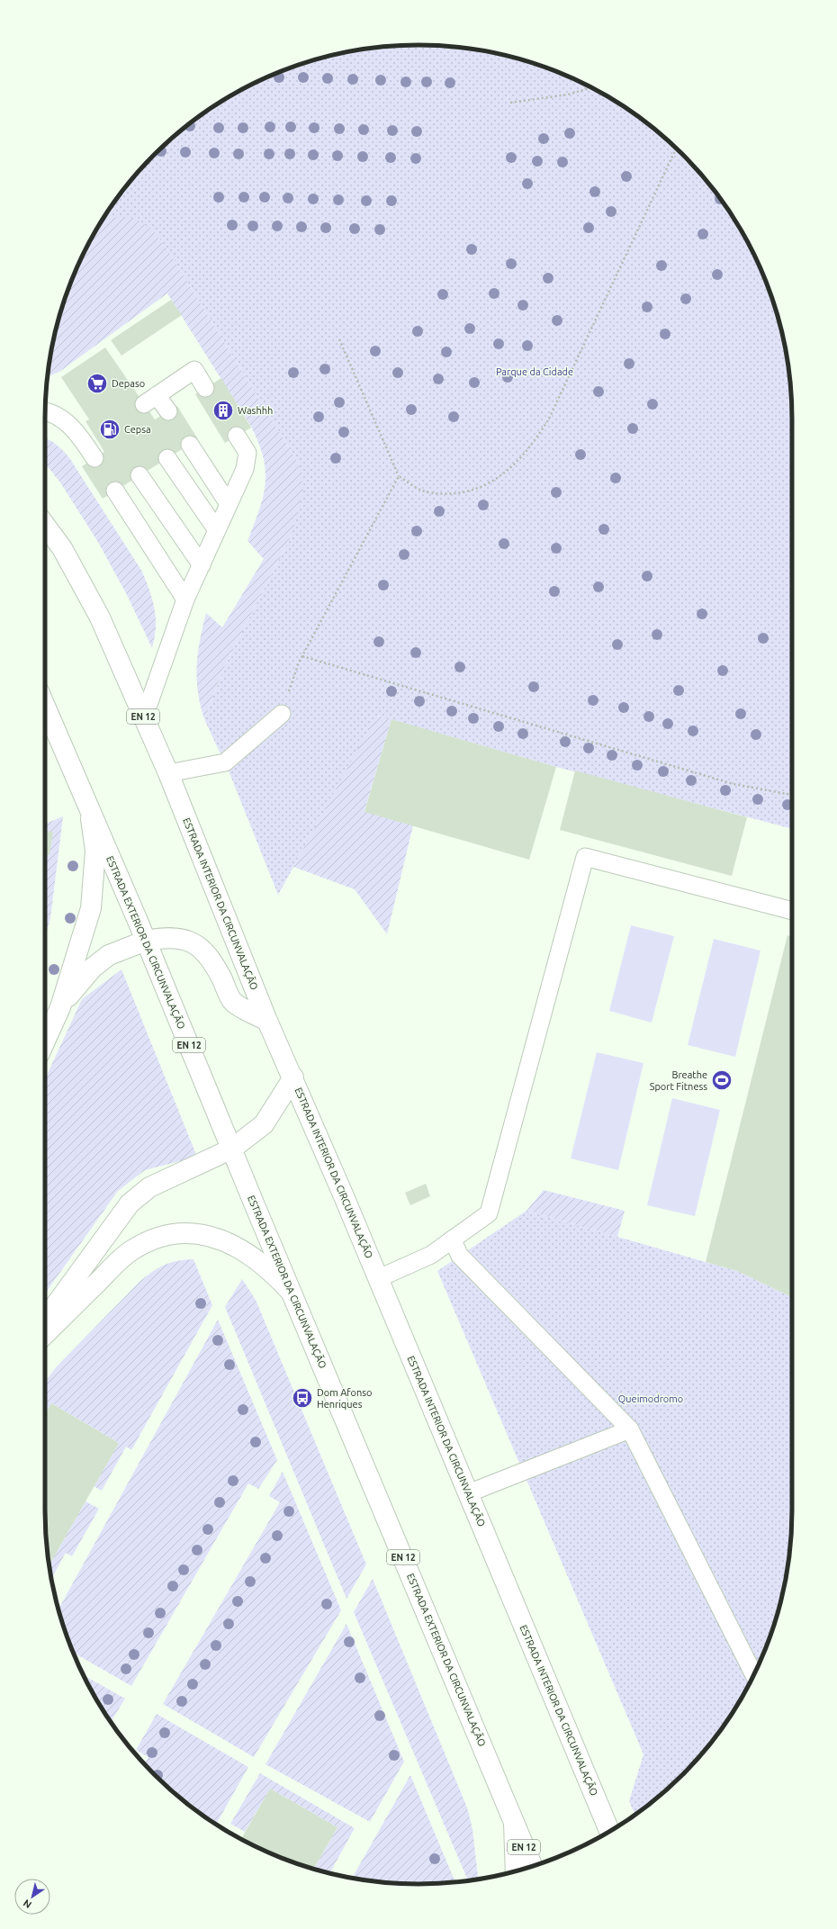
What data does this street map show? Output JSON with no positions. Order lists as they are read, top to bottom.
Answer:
{
  "streets": {
    "main road": ["EN 12", "ESTRADA INTERIOR DA CIRCUNVALAÇÃO", "ESTRADA EXTERIOR DA CIRCUNVALAÇÃO"]
  },
  "parks": ["Parque da Cidade", "Queimodromo"],
  "places": {
    "supermarket": ["Depaso"],
    "building": ["Washhh"],
    "fuel station": ["Cepsa"],
    "sports": ["Breathe Sport Fitness"],
    "bus stop": ["Dom Afonso Henriques"]
  },
  "north": "bottom left"
}
